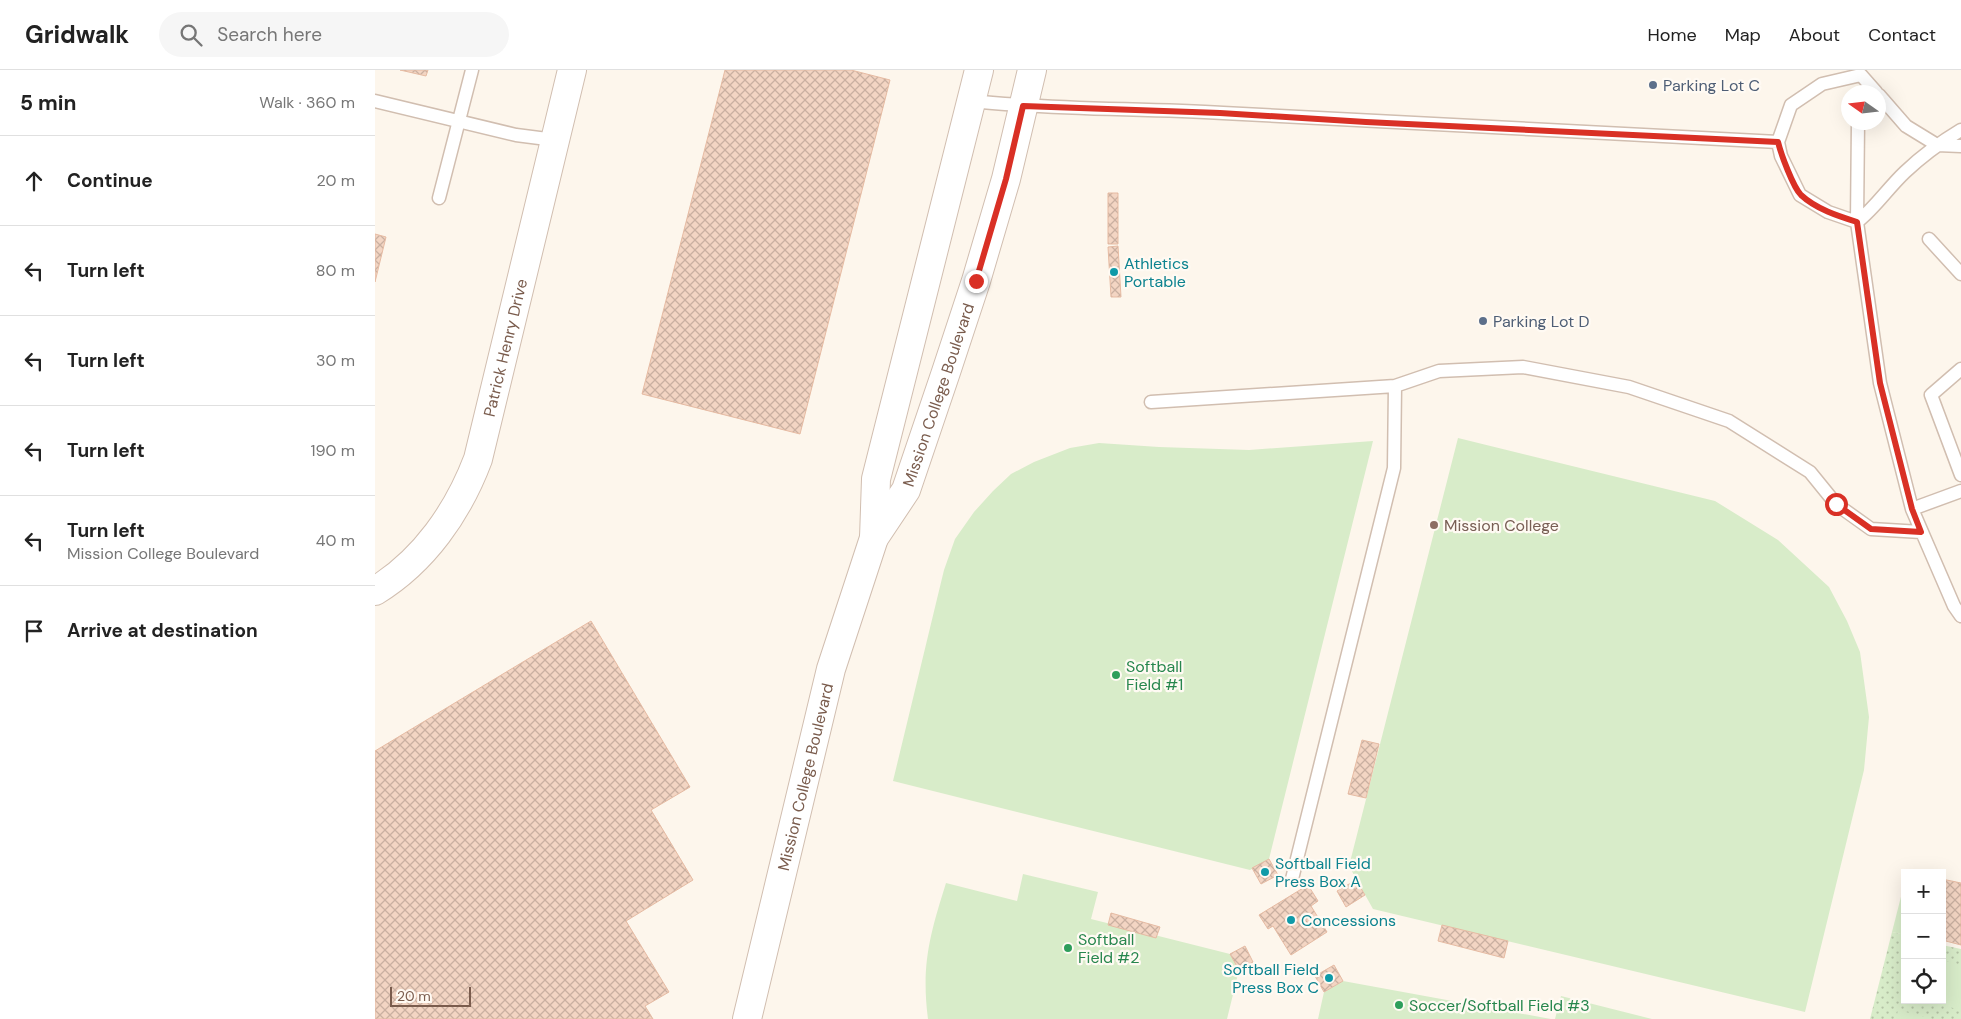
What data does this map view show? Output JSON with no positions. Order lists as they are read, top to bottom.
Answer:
{
  "streets": {
    "street": ["Patrick Henry Drive", "Mission College Boulevard"]
  },
  "places": [
    "Parking Lot C",
    "Athletics Portable",
    "Parking Lot D",
    "Mission College",
    "Softball Field #1",
    "Softball Field Press Box A",
    "Concessions",
    "Softball Field #2",
    "Softball Field Press Box C",
    "Soccer/Softball Field #3"
  ],
  "scale_bar": "20 m",
  "north": "left",
  "page": {
    "header": "Gridwalk",
    "search": "Search here",
    "nav": [
      "Home",
      "Map",
      "About",
      "Contact"
    ],
    "heading": ["5 min", "Walk · 360 m"],
    "list": [
      ["Continue", "20 m"],
      ["Turn left", "80 m"],
      ["Turn left", "30 m"],
      ["Turn left", "190 m"],
      ["Turn left", "Mission College Boulevard", "40 m"],
      "Arrive at destination"
    ],
    "map_buttons": ["+", "−"],
    "scale": "20 m"
  }
}
